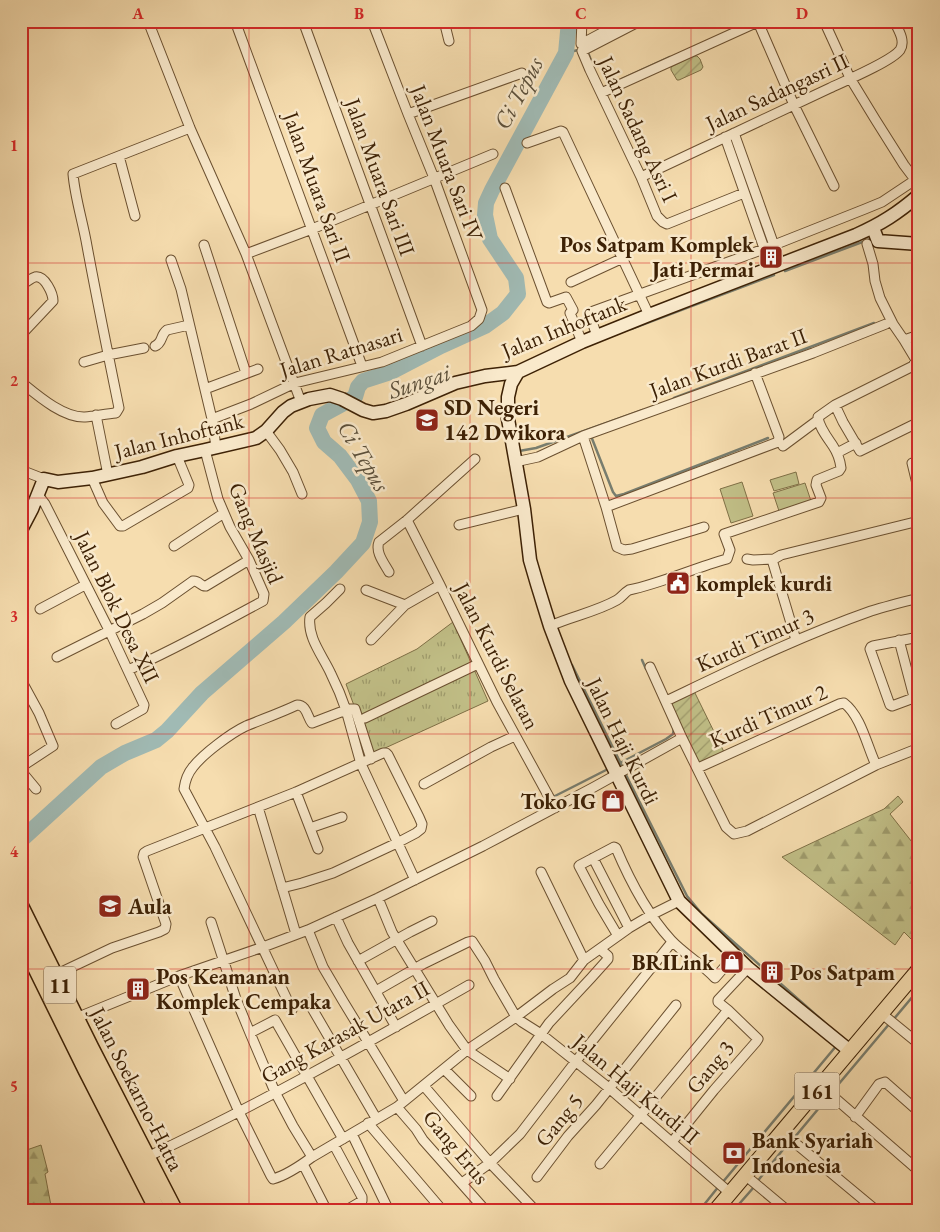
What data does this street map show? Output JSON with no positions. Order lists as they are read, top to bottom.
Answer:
{
  "streets": {
    "highway": ["11", "Jalan Soekarno-Hatta"],
    "main road": ["Jalan Inhoftank", "Jalan Haji Kurdi", "161"],
    "street": [
      "Jalan Sadangasri II",
      "Jalan Sadang Asri I",
      "Jalan Muara Sari IV",
      "Jalan Muara Sari III",
      "Jalan Muara Sari II",
      "Jalan Ratnasari",
      "Jalan Kurdi Barat II",
      "Gang Masjid",
      "Jalan Blok Desa XII",
      "Kurdi Timur 3",
      "Jalan Kurdi Selatan",
      "Kurdi Timur 2",
      "Gang Karasak Utara II",
      "Gang 3",
      "Jalan Haji Kurdi II",
      "Gang 5",
      "Gang Erus"
    ]
  },
  "crossings": [
    ["Jalan Sadangasri II", "Jalan Sadang Asri I"],
    ["Jalan Muara Sari IV", "Jalan Ratnasari"],
    ["Jalan Muara Sari III", "Jalan Ratnasari"],
    ["Jalan Muara Sari II", "Jalan Ratnasari"],
    ["Jalan Inhoftank", "Jalan Ratnasari"],
    ["Jalan Inhoftank", "Gang Masjid"],
    ["Jalan Inhoftank", "Jalan Haji Kurdi"],
    ["Jalan Ratnasari", "Gang Masjid"],
    ["Jalan Kurdi Barat II", "Jalan Haji Kurdi"],
    ["Gang Masjid", "Jalan Blok Desa XII"],
    ["Jalan Haji Kurdi", "161"],
    ["Gang Karasak Utara II", "Jalan Soekarno-Hatta"],
    ["Gang Karasak Utara II", "Gang Erus"],
    ["Gang 3", "Jalan Haji Kurdi II"],
    ["Jalan Haji Kurdi II", "161"],
    ["Jalan Haji Kurdi II", "Gang 5"]
  ],
  "water": ["Ci Tepus", "Sungai"],
  "places": {
    "building": ["Pos Satpam Komplek Jati Permai", "Pos Satpam", "Pos Keamanan Komplek Cempaka"],
    "school or university": ["SD Negeri 142 Dwikora", "Aula"],
    "public building": ["komplek kurdi"],
    "shop": ["Toko IG", "BRILink"],
    "bank": ["Bank Syariah Indonesia"]
  },
  "grid": {
    "columns": [
      "A",
      "B",
      "C",
      "D"
    ],
    "rows": [
      "1",
      "2",
      "3",
      "4",
      "5"
    ]
  }
}
